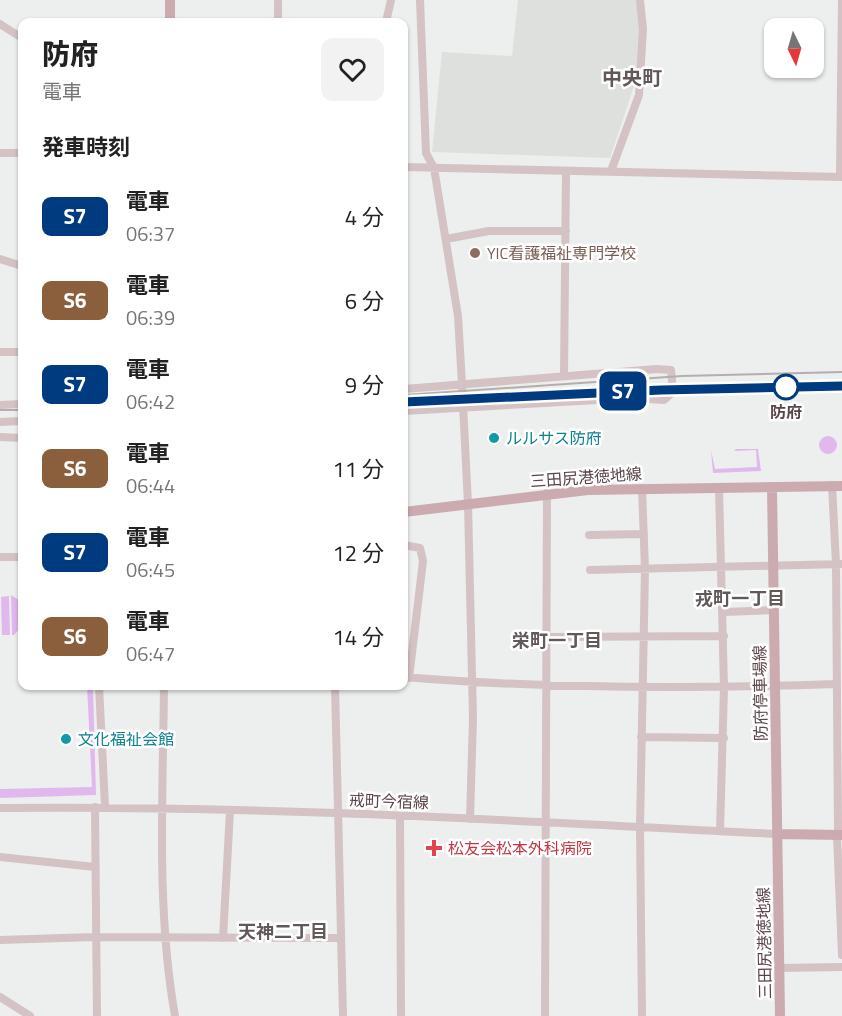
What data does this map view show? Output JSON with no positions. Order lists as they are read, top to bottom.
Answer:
{
  "streets": {
    "main road": ["三田尻港徳地線", "防府停車場線"],
    "street": ["戒町今宿線"]
  },
  "crossings": [
    ["三田尻港徳地線", "防府停車場線"],
    ["三田尻港徳地線", "戒町今宿線"],
    ["防府停車場線", "戒町今宿線"]
  ],
  "districts": [
    "中央町",
    "戎町一丁目",
    "栄町一丁目",
    "天神二丁目"
  ],
  "places": {
    "other": [
      "YIC看護福祉専門学校",
      "防府",
      "ルルサス防府",
      "文化福祉会館"
    ],
    "health": ["松友会松本外科病院"]
  },
  "north": "bottom",
  "page": {
    "on_map": "S7",
    "heading": [
      ["防府", "電車"],
      "発車時刻"
    ],
    "list": [
      {
        "mark": "S7",
        "name": "電車",
        "note": "06:37",
        "value": "4 分"
      },
      {
        "mark": "S6",
        "name": "電車",
        "note": "06:39",
        "value": "6 分"
      },
      {
        "mark": "S7",
        "name": "電車",
        "note": "06:42",
        "value": "9 分"
      },
      {
        "mark": "S6",
        "name": "電車",
        "note": "06:44",
        "value": "11 分"
      },
      {
        "mark": "S7",
        "name": "電車",
        "note": "06:45",
        "value": "12 分"
      },
      {
        "mark": "S6",
        "name": "電車",
        "note": "06:47",
        "value": "14 分"
      }
    ]
  }
}
